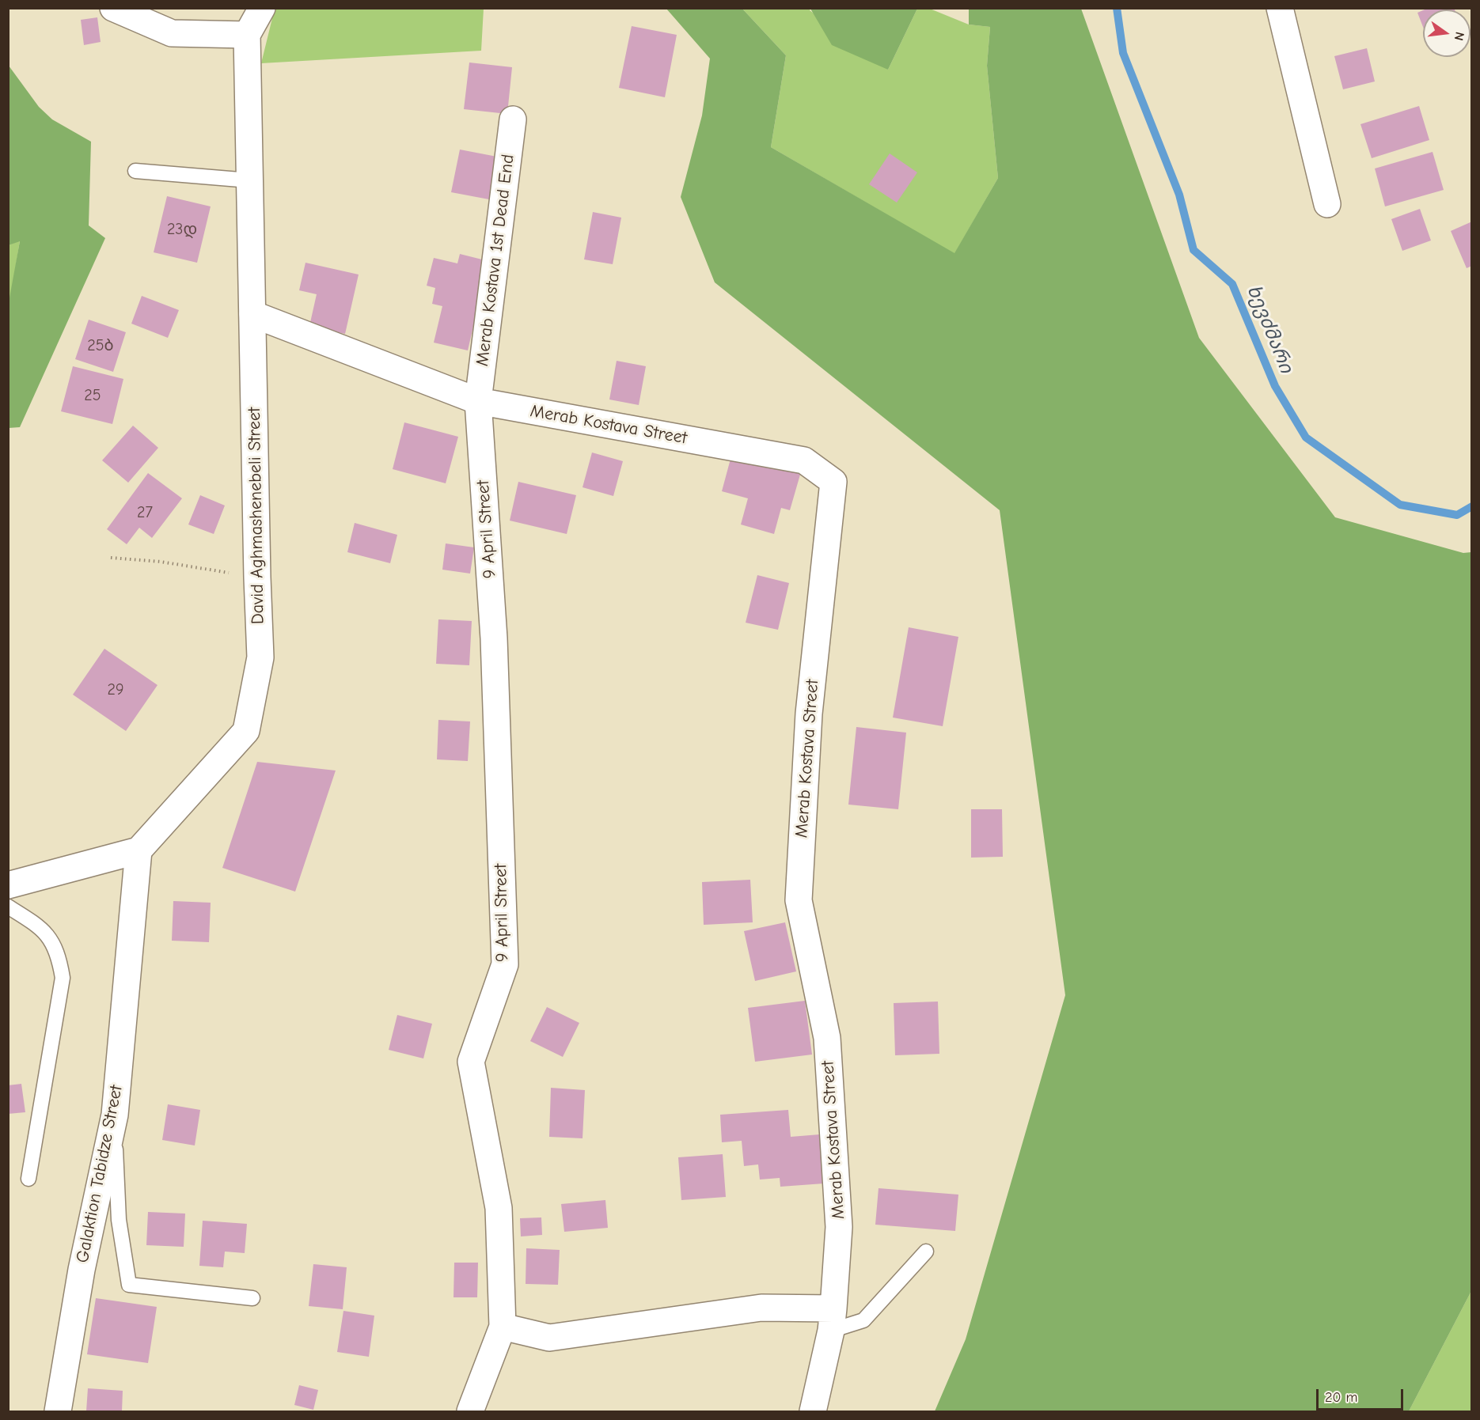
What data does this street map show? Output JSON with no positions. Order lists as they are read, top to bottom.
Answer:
{
  "streets": {
    "street": [
      "Merab Kostava 1st Dead End",
      "Merab Kostava Street",
      "David Aghmashenebeli Street",
      "9 April Street",
      "Galaktion Tabidze Street"
    ]
  },
  "crossings": [
    ["Merab Kostava 1st Dead End", "Merab Kostava Street"],
    ["Merab Kostava 1st Dead End", "9 April Street"],
    ["Merab Kostava Street", "David Aghmashenebeli Street"],
    ["Merab Kostava Street", "9 April Street"],
    ["David Aghmashenebeli Street", "Galaktion Tabidze Street"]
  ],
  "water": ["ხევძმარი"],
  "house_numbers": [
    "23დ",
    "25ბ",
    "25",
    "27",
    "29"
  ],
  "scale_bar": "20 m",
  "north": "right"
}
